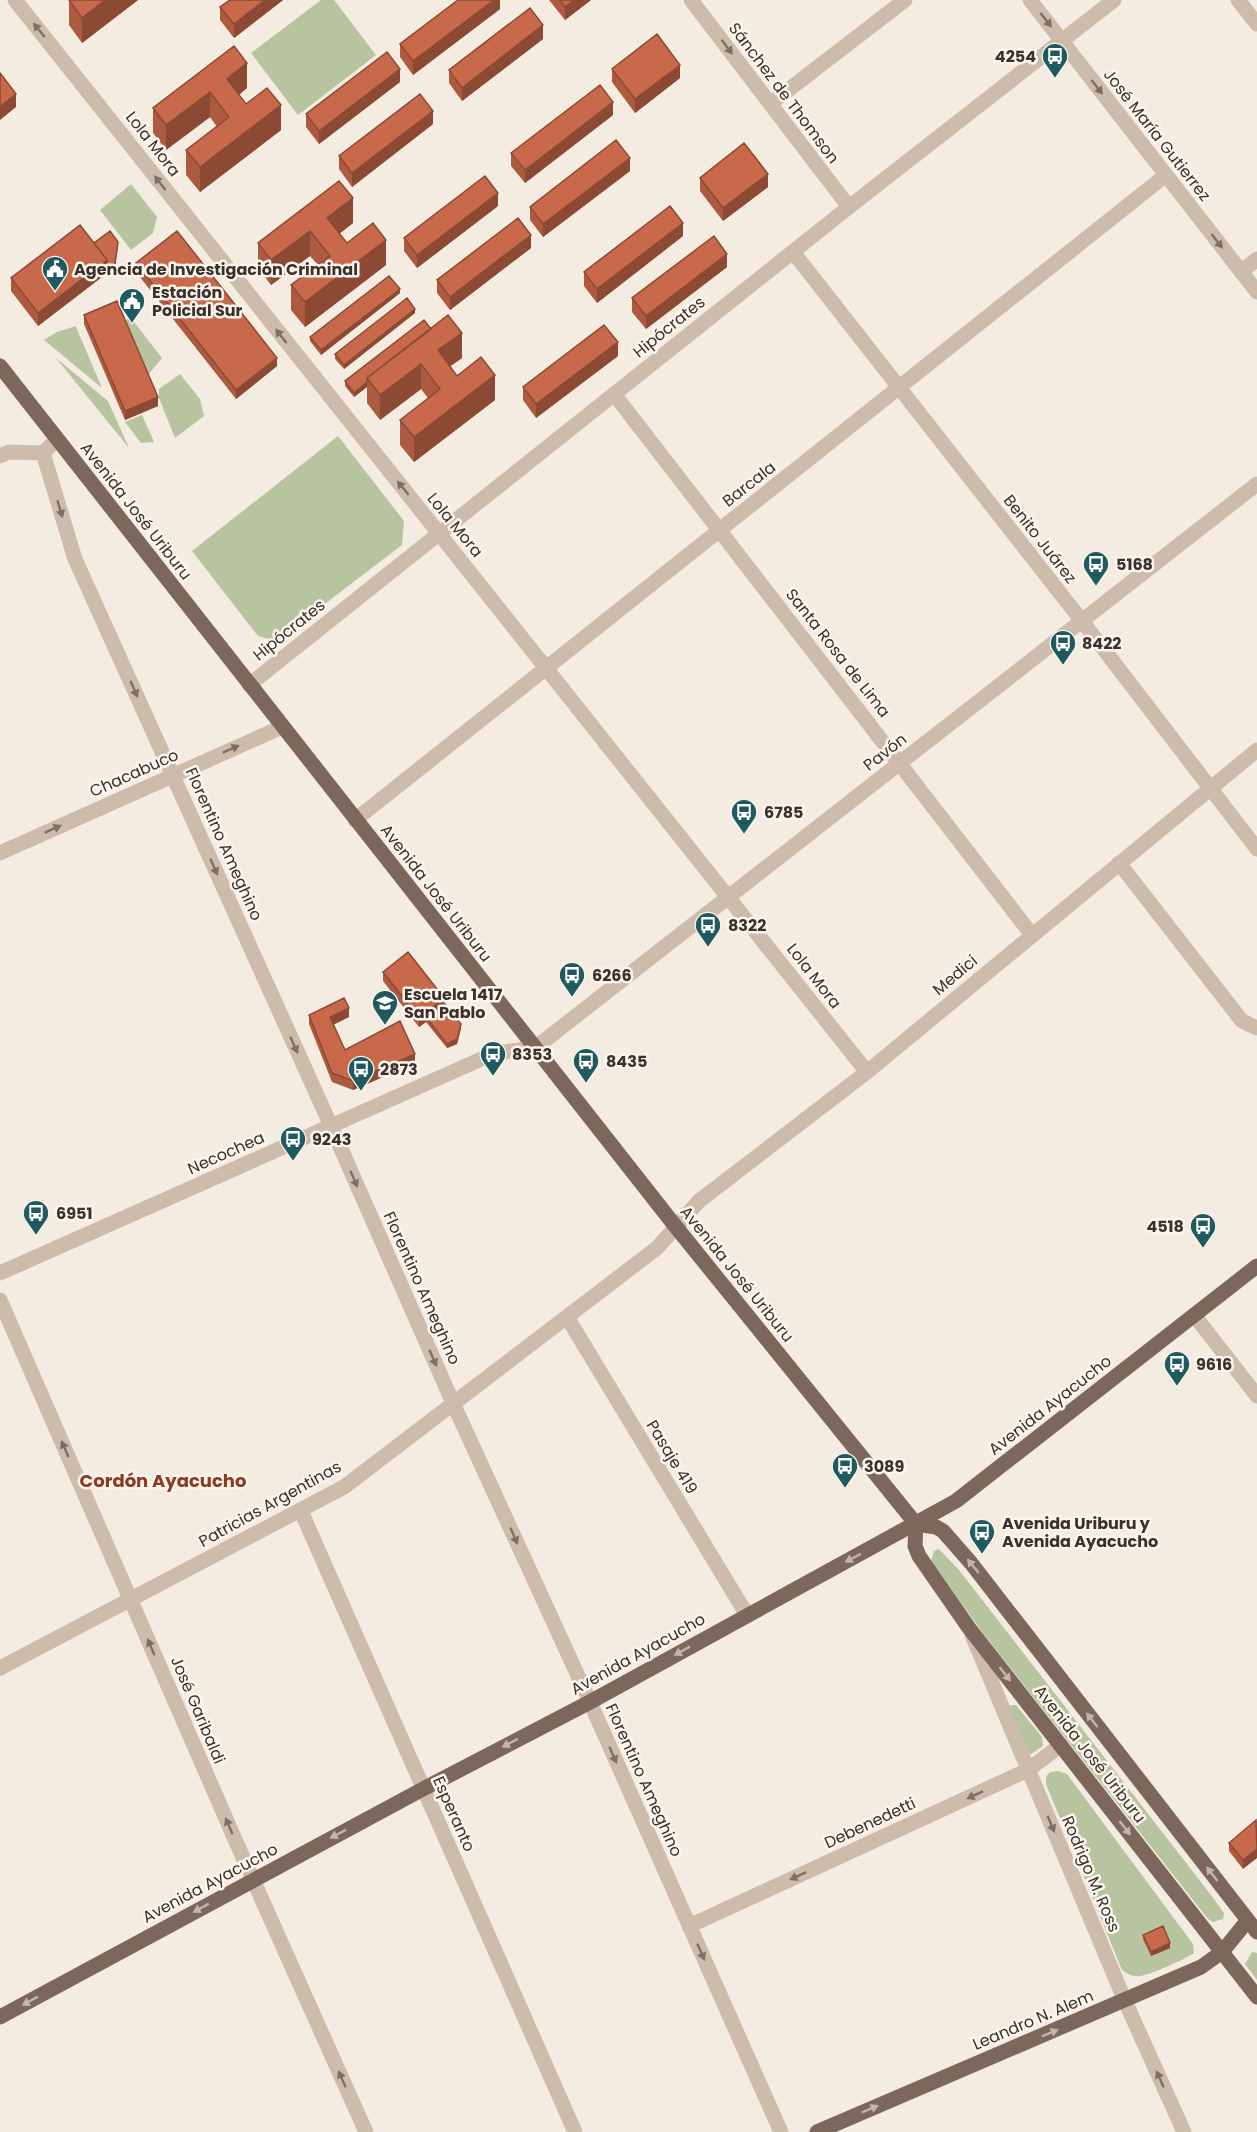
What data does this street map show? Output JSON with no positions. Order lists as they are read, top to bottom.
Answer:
{
  "streets": {
    "main road": ["Avenida José Uriburu", "Avenida Ayacucho", "Leandro N. Alem"],
    "street": [
      "Sánchez de Thomson",
      "José María Gutierrez",
      "Lola Mora",
      "Hipócrates",
      "Barcala",
      "Benito Juárez",
      "Santa Rosa de Lima",
      "Pavón",
      "Chacabuco",
      "Florentino Ameghino",
      "Medici",
      "Necochea",
      "Pasaje 419",
      "Patricias Argentinas",
      "José Garibaldi",
      "Esperanto",
      "Debenedetti",
      "Rodrigo M. Ross"
    ]
  },
  "crossings": [
    ["Sánchez de Thomson", "Hipócrates"],
    ["José María Gutierrez", "Hipócrates"],
    ["José María Gutierrez", "Barcala"],
    ["Lola Mora", "Hipócrates"],
    ["Lola Mora", "Barcala"],
    ["Lola Mora", "Pavón"],
    ["Lola Mora", "Medici"],
    ["Hipócrates", "Avenida José Uriburu"],
    ["Hipócrates", "Benito Juárez"],
    ["Hipócrates", "Santa Rosa de Lima"],
    ["Barcala", "Avenida José Uriburu"],
    ["Barcala", "Benito Juárez"],
    ["Barcala", "Santa Rosa de Lima"],
    ["Avenida José Uriburu", "Pavón"],
    ["Avenida José Uriburu", "Chacabuco"],
    ["Avenida José Uriburu", "Medici"],
    ["Avenida José Uriburu", "Necochea"],
    ["Avenida José Uriburu", "Avenida Ayacucho"],
    ["Avenida José Uriburu", "Patricias Argentinas"],
    ["Avenida José Uriburu", "Debenedetti"],
    ["Avenida José Uriburu", "Rodrigo M. Ross"],
    ["Avenida José Uriburu", "Leandro N. Alem"],
    ["Benito Juárez", "Pavón"],
    ["Benito Juárez", "Medici"],
    ["Santa Rosa de Lima", "Pavón"],
    ["Santa Rosa de Lima", "Medici"],
    ["Pavón", "Necochea"],
    ["Chacabuco", "Florentino Ameghino"],
    ["Florentino Ameghino", "Necochea"],
    ["Florentino Ameghino", "Avenida Ayacucho"],
    ["Florentino Ameghino", "Patricias Argentinas"],
    ["Florentino Ameghino", "Debenedetti"],
    ["Medici", "Patricias Argentinas"],
    ["Avenida Ayacucho", "Pasaje 419"],
    ["Avenida Ayacucho", "José Garibaldi"],
    ["Avenida Ayacucho", "Esperanto"],
    ["Pasaje 419", "Patricias Argentinas"],
    ["Patricias Argentinas", "José Garibaldi"],
    ["Patricias Argentinas", "Esperanto"],
    ["Debenedetti", "Rodrigo M. Ross"],
    ["Rodrigo M. Ross", "Leandro N. Alem"]
  ],
  "one_way": [
    "Sánchez de Thomson",
    "José María Gutierrez",
    "Lola Mora",
    "Chacabuco",
    "Florentino Ameghino",
    "Avenida Ayacucho",
    "José Garibaldi",
    "Debenedetti",
    "Leandro N. Alem"
  ],
  "districts": ["Cordón Ayacucho"],
  "places": {
    "bus stop": [
      "4254",
      "5168",
      "8422",
      "6785",
      "8322",
      "6266",
      "8353",
      "8435",
      "2873",
      "9243",
      "6951",
      "4518",
      "9616",
      "3089",
      "Avenida Uriburu y Avenida Ayacucho"
    ],
    "public building": ["Agencia de Investigación Criminal", "Estación Policial Sur"],
    "school or university": ["Escuela 1417 San Pablo"]
  }
}
